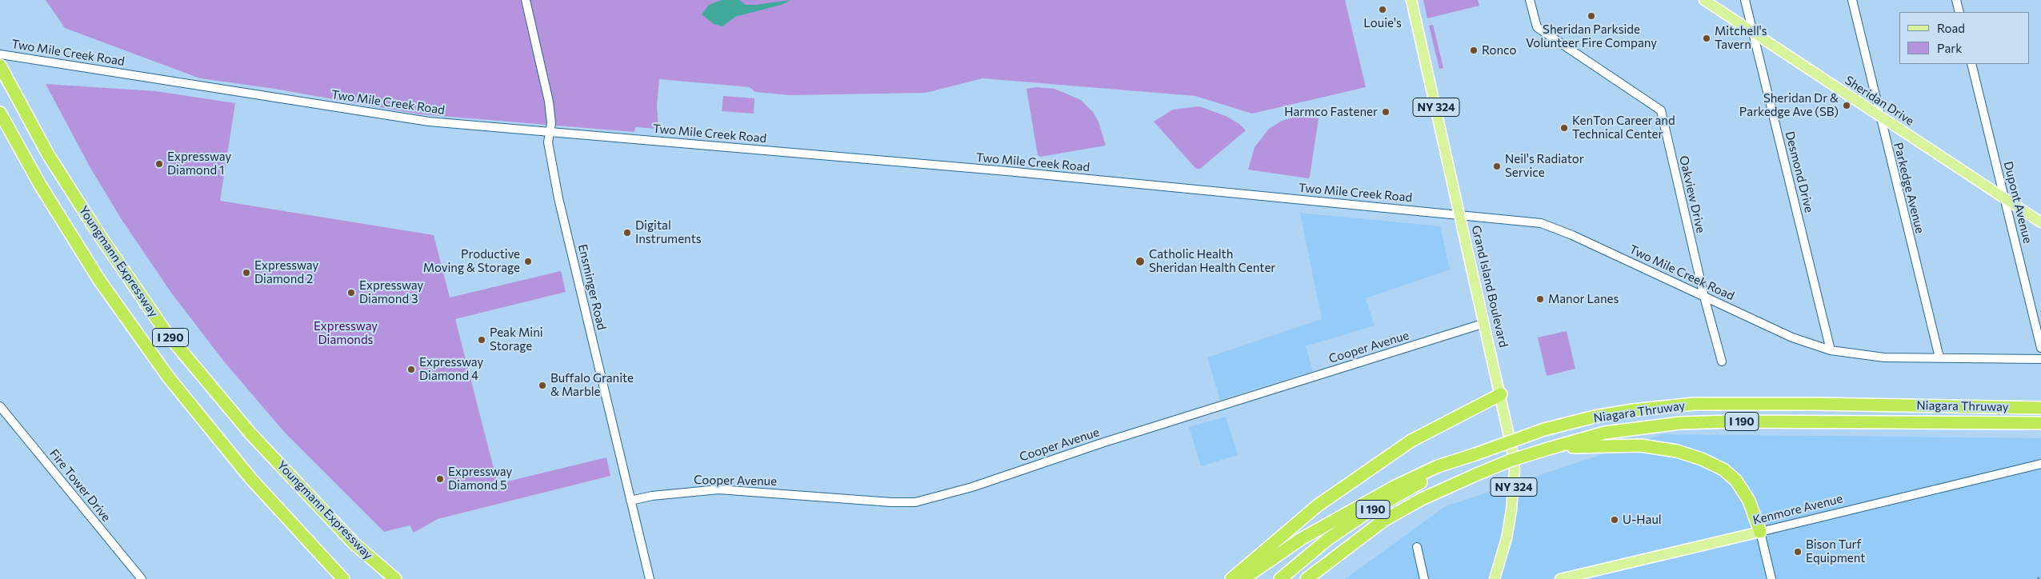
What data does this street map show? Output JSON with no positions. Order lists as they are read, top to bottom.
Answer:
{
  "streets": {
    "highway": [
      "Youngmann Expressway",
      "I 290",
      "Niagara Thruway",
      "I 190"
    ],
    "main road": [
      "Sheridan Drive",
      "NY 324",
      "Grand Island Boulevard",
      "Kenmore Avenue"
    ],
    "street": [
      "Two Mile Creek Road",
      "Desmond Drive",
      "Parkedge Avenue",
      "Oakview Drive",
      "Dupont Avenue",
      "Ensminger Road",
      "Cooper Avenue",
      "Fire Tower Drive"
    ]
  },
  "crossings": [
    ["Two Mile Creek Road", "Desmond Drive"],
    ["Two Mile Creek Road", "Parkedge Avenue"],
    ["Two Mile Creek Road", "Oakview Drive"],
    ["Two Mile Creek Road", "Grand Island Boulevard"],
    ["Two Mile Creek Road", "Ensminger Road"],
    ["Sheridan Drive", "Desmond Drive"],
    ["Sheridan Drive", "Parkedge Avenue"],
    ["Sheridan Drive", "Dupont Avenue"],
    ["Grand Island Boulevard", "Cooper Avenue"],
    ["Ensminger Road", "Cooper Avenue"]
  ],
  "parks": ["Expressway Diamonds"],
  "places": [
    "Louie's",
    "Sheridan Parkside Volunteer Fire Company",
    "Mitchell's Tavern",
    "Ronco",
    "Sheridan Dr & Parkedge Ave (SB)",
    "Harmco Fastener",
    "KenTon Career and Technical Center",
    "Expressway Diamond 1",
    "Neil's Radiator Service",
    "Digital Instruments",
    "Productive Moving & Storage",
    "Catholic Health Sheridan Health Center",
    "Expressway Diamond 2",
    "Expressway Diamond 3",
    "Manor Lanes",
    "Peak Mini Storage",
    "Expressway Diamond 4",
    "Buffalo Granite & Marble",
    "Expressway Diamond 5",
    "U-Haul",
    "Bison Turf Equipment"
  ],
  "legend": ["Road", "Park"]
}
